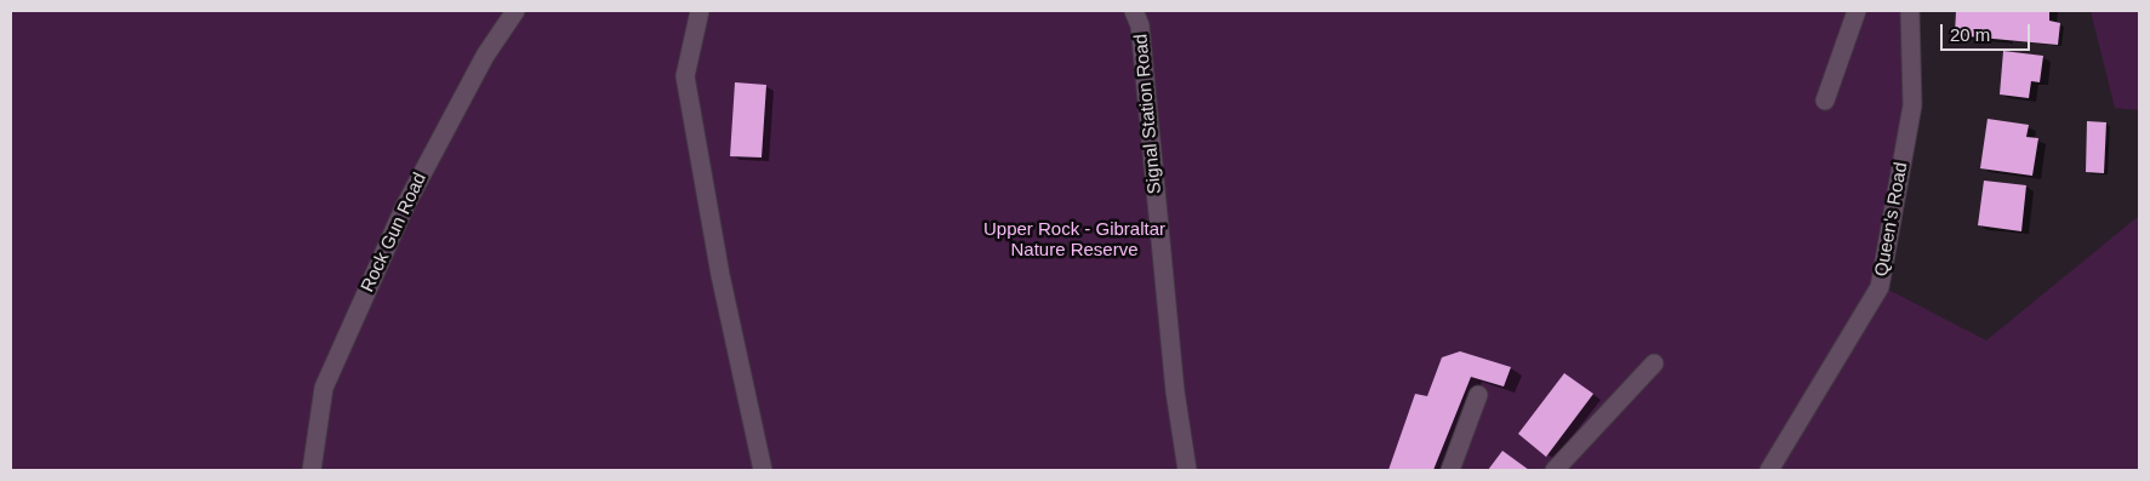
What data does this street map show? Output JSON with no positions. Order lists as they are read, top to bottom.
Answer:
{
  "streets": {
    "lane": ["Signal Station Road", "Queen's Road", "Rock Gun Road"]
  },
  "parks": ["Upper Rock - Gibraltar Nature Reserve"],
  "scale_bar": "20 m"
}
